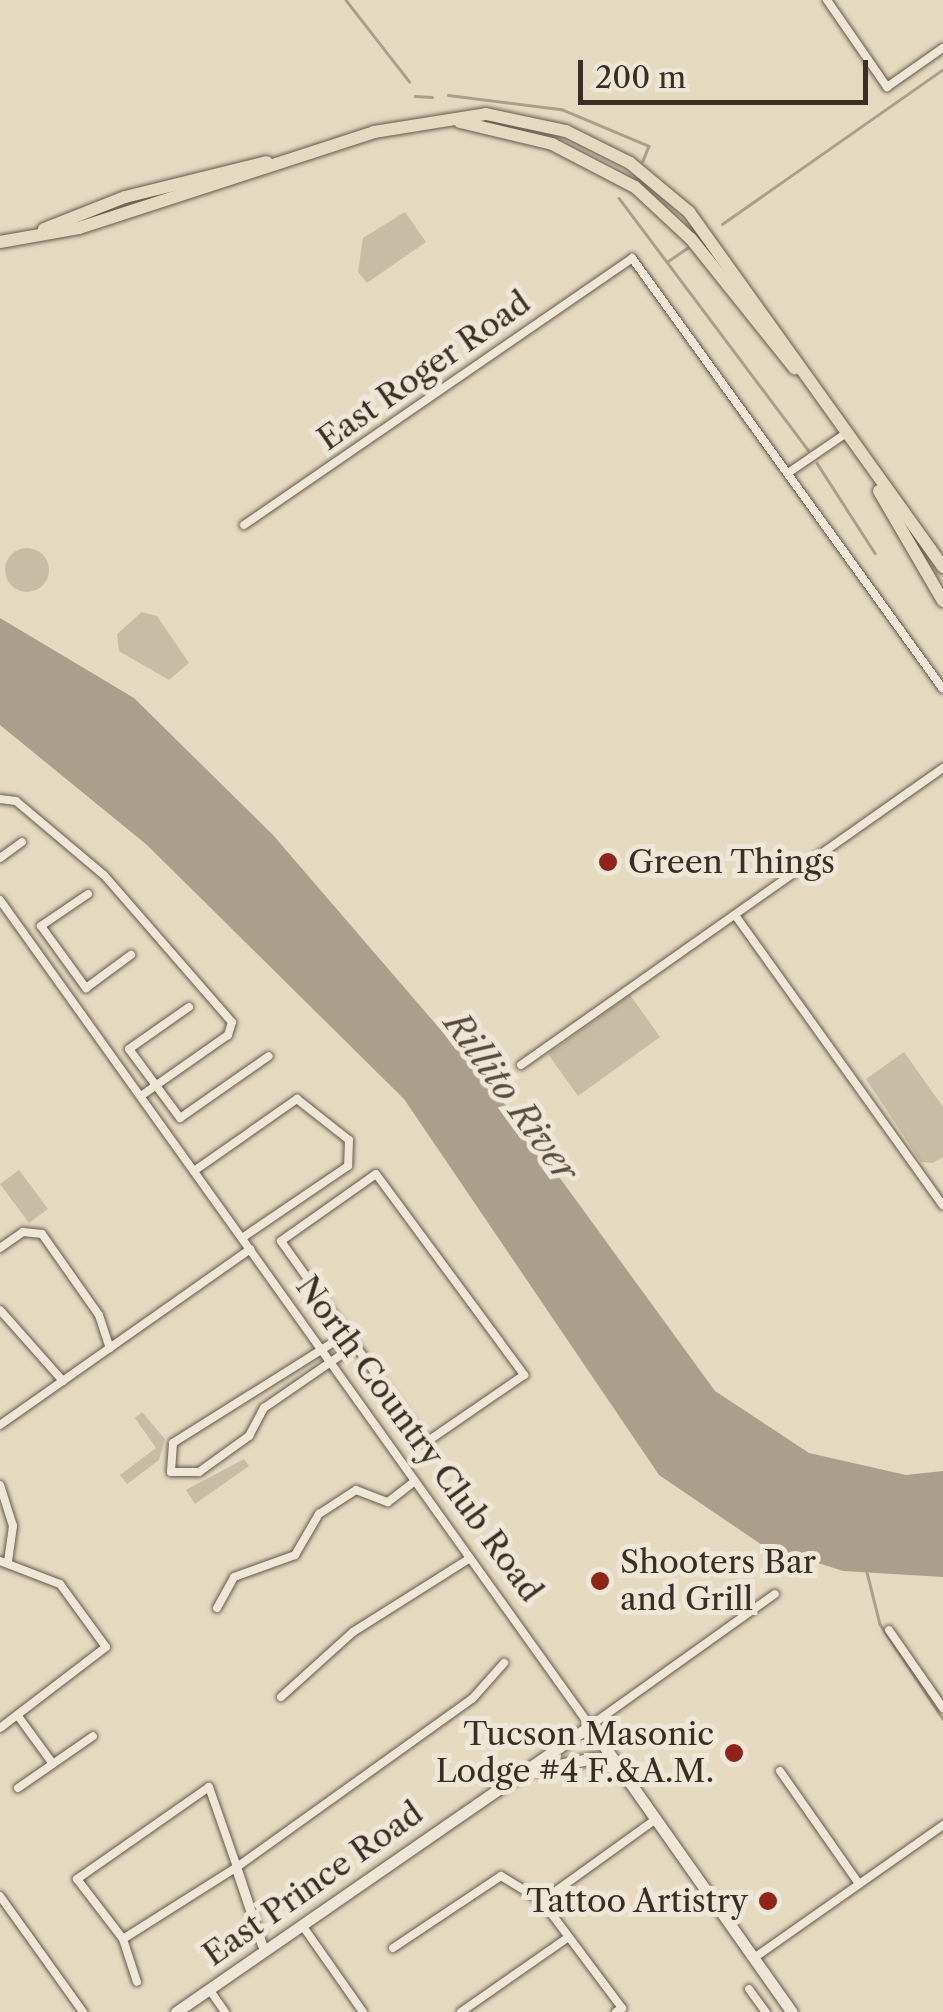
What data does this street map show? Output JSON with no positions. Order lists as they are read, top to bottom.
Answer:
{
  "streets": {
    "main road": ["North Country Club Road", "East Prince Road"],
    "street": ["East Roger Road"]
  },
  "crossings": [
    ["North Country Club Road", "East Prince Road"]
  ],
  "water": ["Rillito River"],
  "places": [
    "Green Things",
    "Shooters Bar and Grill",
    "Tucson Masonic Lodge #4 F.&A.M.",
    "Tattoo Artistry"
  ],
  "scale_bar": "200 m"
}
